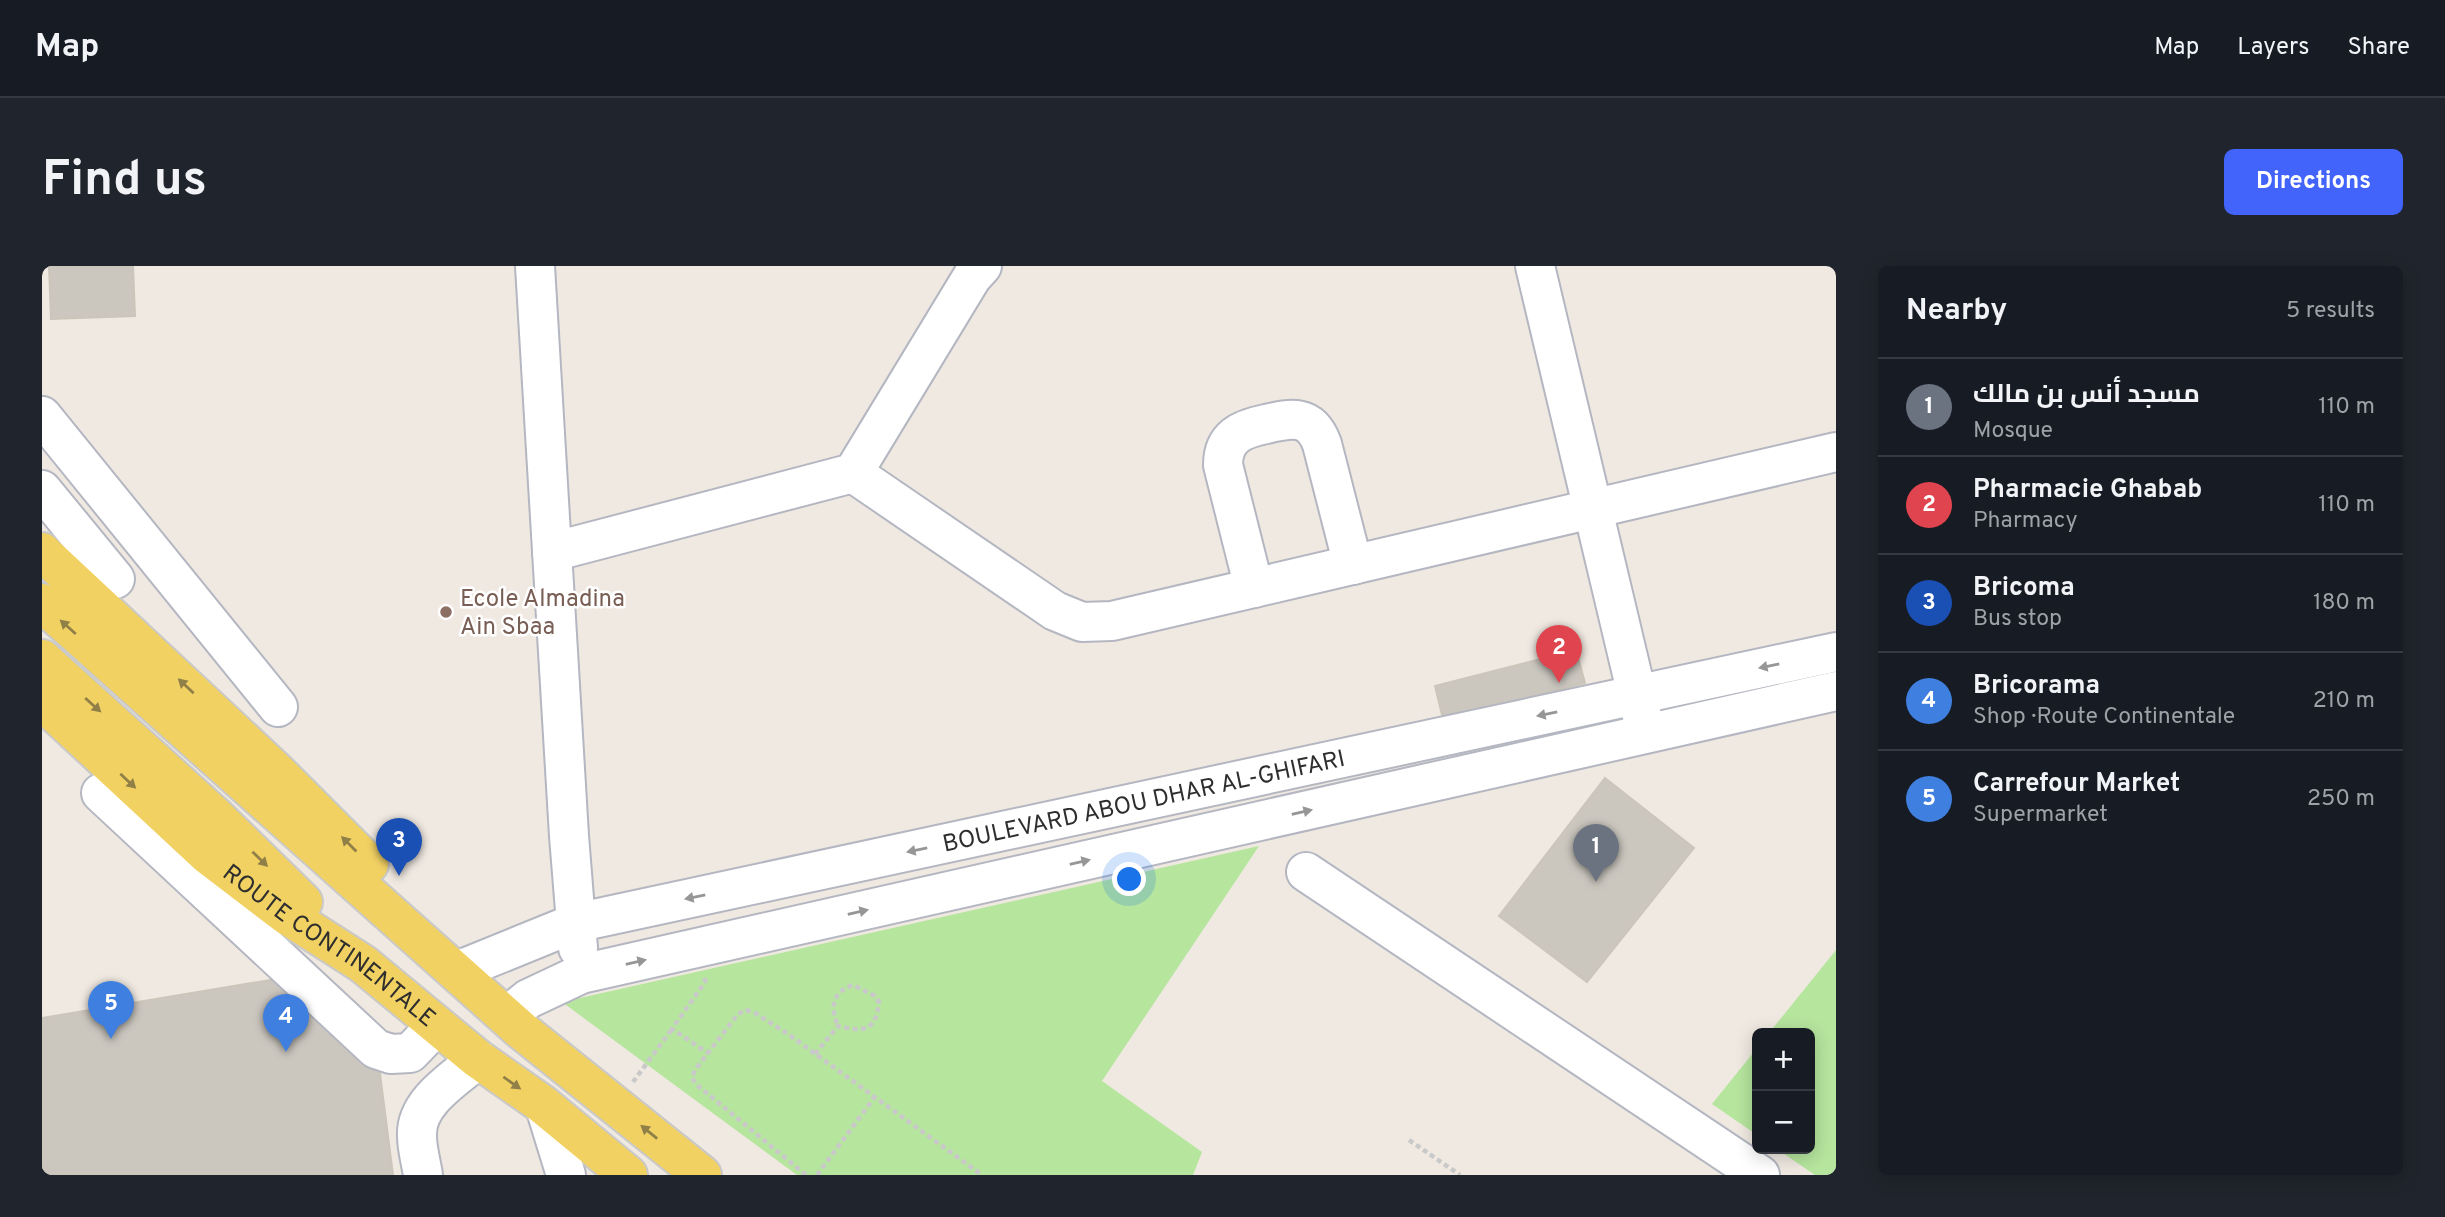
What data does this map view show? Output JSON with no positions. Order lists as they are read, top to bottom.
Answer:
{
  "streets": {
    "main road": ["ROUTE CONTINENTALE"],
    "street": ["BOULEVARD ABOU DHAR AL-GHIFARI"]
  },
  "places": ["Ecole Almadina Ain Sbaa"],
  "page": {
    "header": "Map",
    "nav": ["Map", "Layers", "Share"],
    "buttons": "Directions",
    "title": "Find us",
    "heading": ["Nearby", "5 results"],
    "list": [
      {
        "mark": "1",
        "name": "مسجد أنس بن مالك",
        "note": "Mosque",
        "value": "110 m"
      },
      {
        "mark": "2",
        "name": "Pharmacie Ghabab",
        "note": "Pharmacy",
        "value": "110 m"
      },
      {
        "mark": "3",
        "name": "Bricoma",
        "note": "Bus stop",
        "value": "180 m"
      },
      {
        "mark": "4",
        "name": "Bricorama",
        "note": "Shop · Route Continentale",
        "value": "210 m"
      },
      {
        "mark": "5",
        "name": "Carrefour Market",
        "note": "Supermarket",
        "value": "250 m"
      }
    ],
    "pins": [
      "2",
      "3",
      "1",
      "5",
      "4"
    ],
    "map_buttons": ["+", "−"]
  }
}
